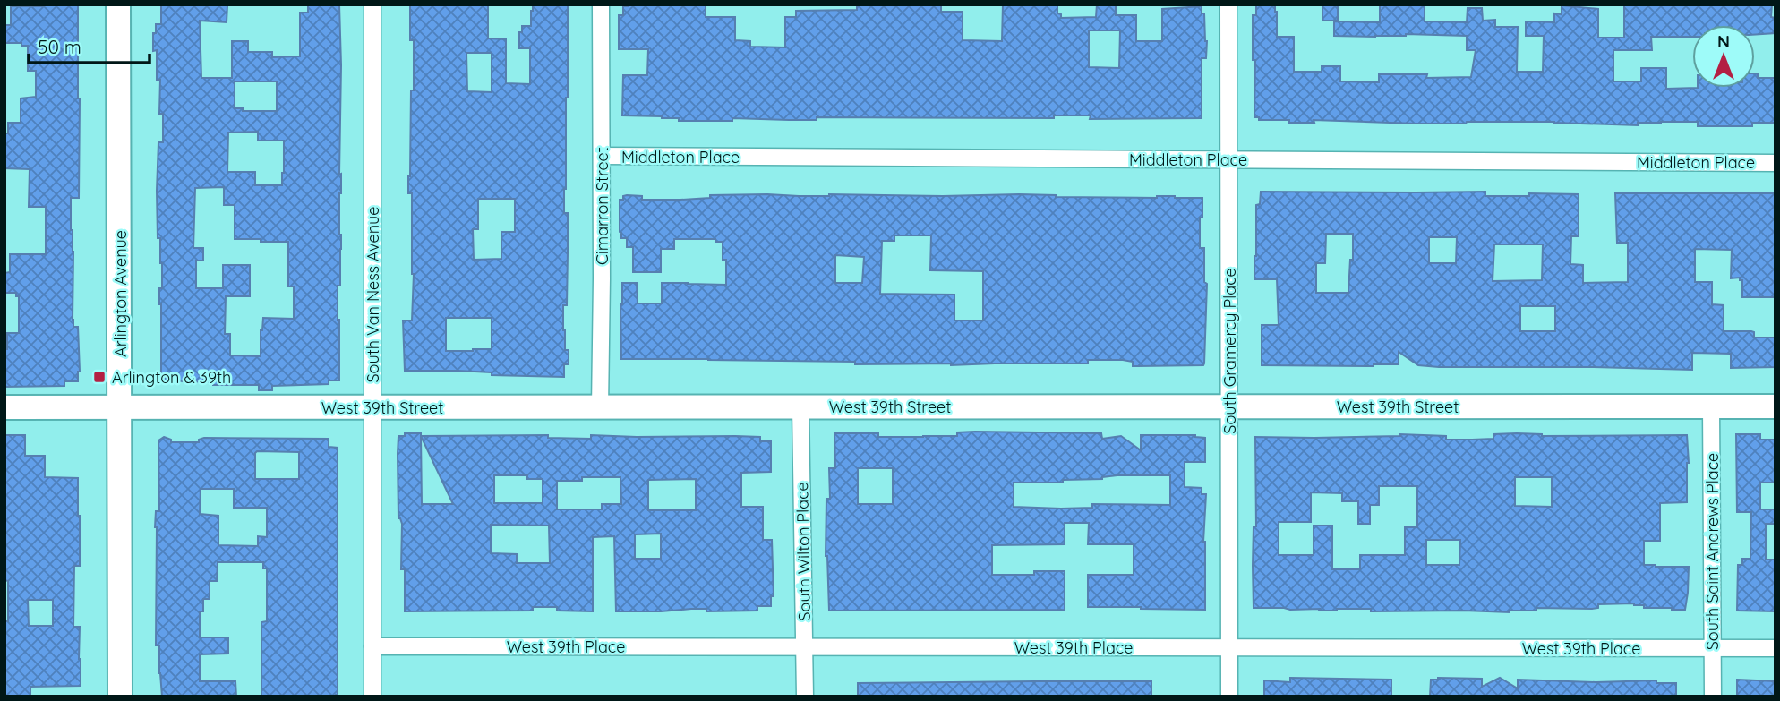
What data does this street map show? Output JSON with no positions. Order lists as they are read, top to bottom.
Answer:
{
  "streets": {
    "street": [
      "Middleton Place",
      "Cimarron Street",
      "Arlington Avenue",
      "South Van Ness Avenue",
      "South Gramercy Place",
      "West 39th Street",
      "South Wilton Place",
      "South Saint Andrews Place",
      "West 39th Place"
    ]
  },
  "crossings": [
    ["Middleton Place", "Cimarron Street"],
    ["Middleton Place", "South Gramercy Place"],
    ["Cimarron Street", "West 39th Street"],
    ["Arlington Avenue", "West 39th Street"],
    ["South Van Ness Avenue", "West 39th Street"],
    ["South Van Ness Avenue", "West 39th Place"],
    ["South Gramercy Place", "West 39th Street"],
    ["South Gramercy Place", "West 39th Place"],
    ["West 39th Street", "South Wilton Place"],
    ["West 39th Street", "South Saint Andrews Place"],
    ["South Wilton Place", "West 39th Place"],
    ["South Saint Andrews Place", "West 39th Place"]
  ],
  "places": {
    "transit": ["Arlington & 39th"]
  },
  "scale_bar": "50 m",
  "north": "top"
}
